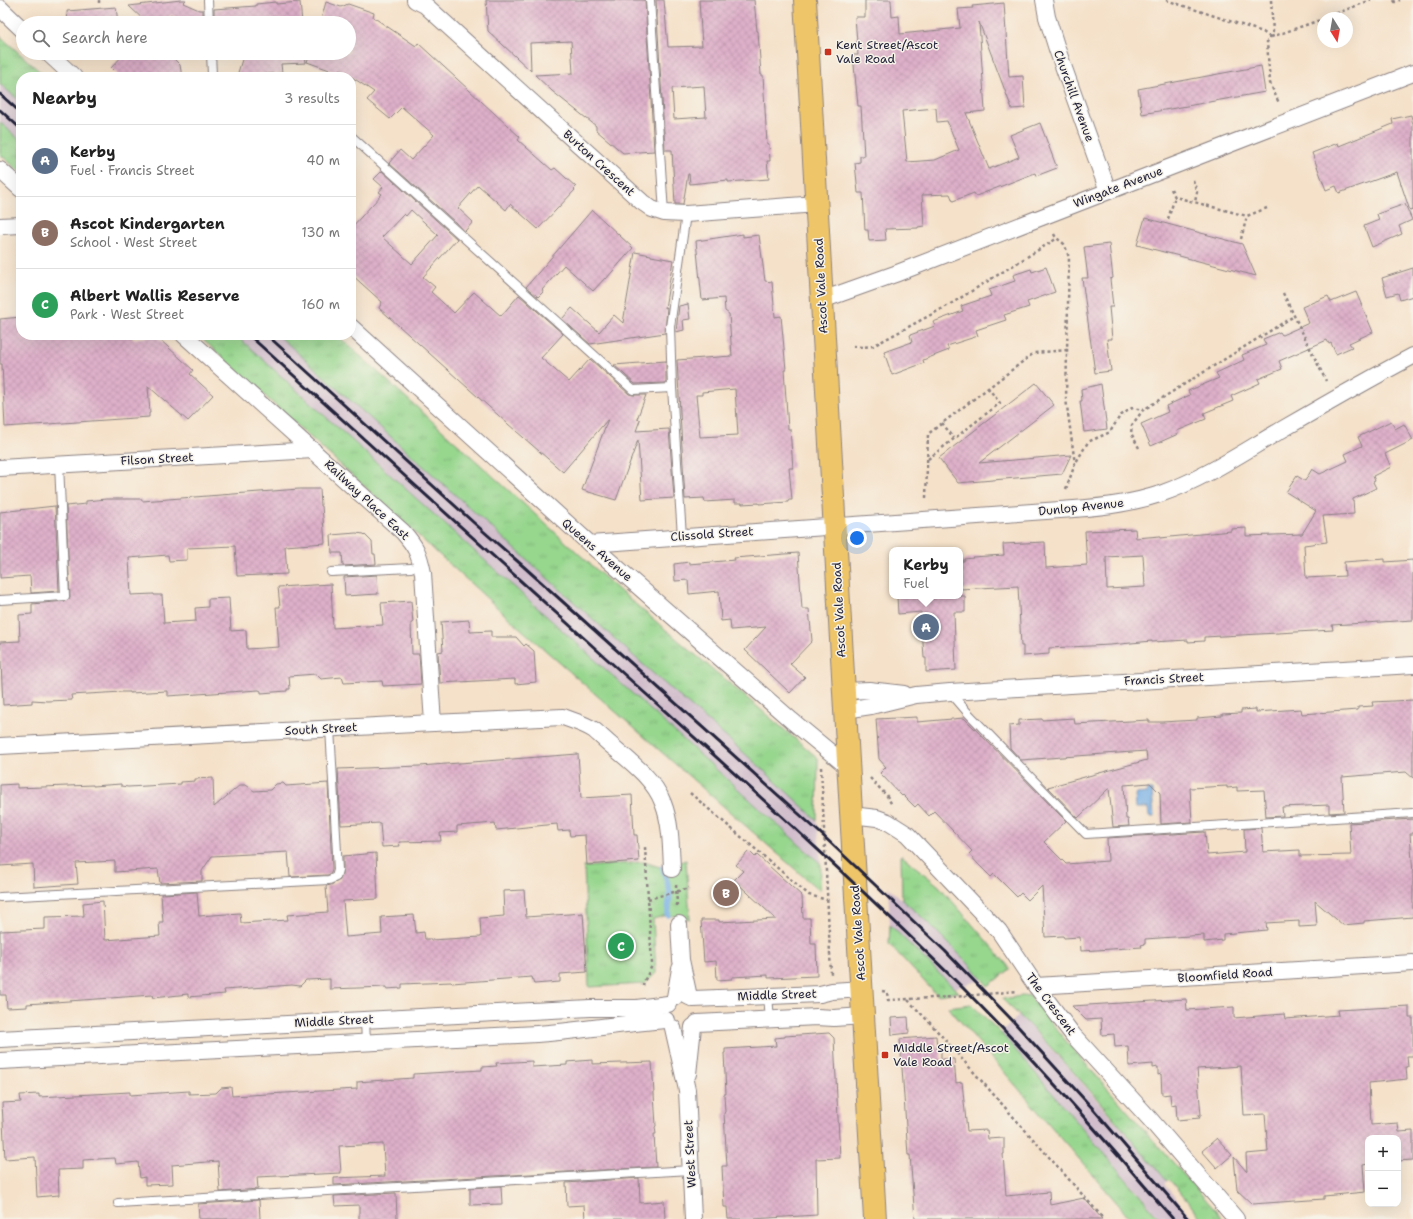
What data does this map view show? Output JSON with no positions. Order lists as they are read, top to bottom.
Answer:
{
  "streets": {
    "main road": ["Ascot Vale Road"],
    "street": [
      "Churchill Avenue",
      "Burton Crescent",
      "Wingate Avenue",
      "Filson Street",
      "Railway Place East",
      "Dunlop Avenue",
      "Clissold Street",
      "Queens Avenue",
      "Francis Street",
      "South Street",
      "Bloomfield Road",
      "Middle Street",
      "The Crescent",
      "West Street"
    ]
  },
  "crossings": [
    ["Churchill Avenue", "Wingate Avenue"],
    ["Burton Crescent", "Ascot Vale Road"],
    ["Wingate Avenue", "Ascot Vale Road"],
    ["Ascot Vale Road", "Dunlop Avenue"],
    ["Ascot Vale Road", "Clissold Street"],
    ["Ascot Vale Road", "Queens Avenue"],
    ["Ascot Vale Road", "Francis Street"],
    ["Ascot Vale Road", "Middle Street"],
    ["Ascot Vale Road", "The Crescent"],
    ["Filson Street", "Railway Place East"],
    ["Railway Place East", "South Street"],
    ["Dunlop Avenue", "Clissold Street"],
    ["Clissold Street", "Queens Avenue"],
    ["Bloomfield Road", "The Crescent"],
    ["Middle Street", "West Street"]
  ],
  "places": {
    "transit": ["Kent Street/Ascot Vale Road", "Middle Street/Ascot Vale Road"]
  },
  "north": "bottom",
  "page": {
    "search": "Search here",
    "heading": ["Nearby", "3 results"],
    "list": [
      {
        "mark": "A",
        "name": "Kerby",
        "note": "Fuel · Francis Street",
        "value": "40 m"
      },
      {
        "mark": "B",
        "name": "Ascot Kindergarten",
        "note": "School · West Street",
        "value": "130 m"
      },
      {
        "mark": "C",
        "name": "Albert Wallis Reserve",
        "note": "Park · West Street",
        "value": "160 m"
      }
    ],
    "popup": ["Kerby", "Fuel"],
    "pins": ["A", "B", "C"],
    "map_buttons": ["+", "−"]
  }
}
